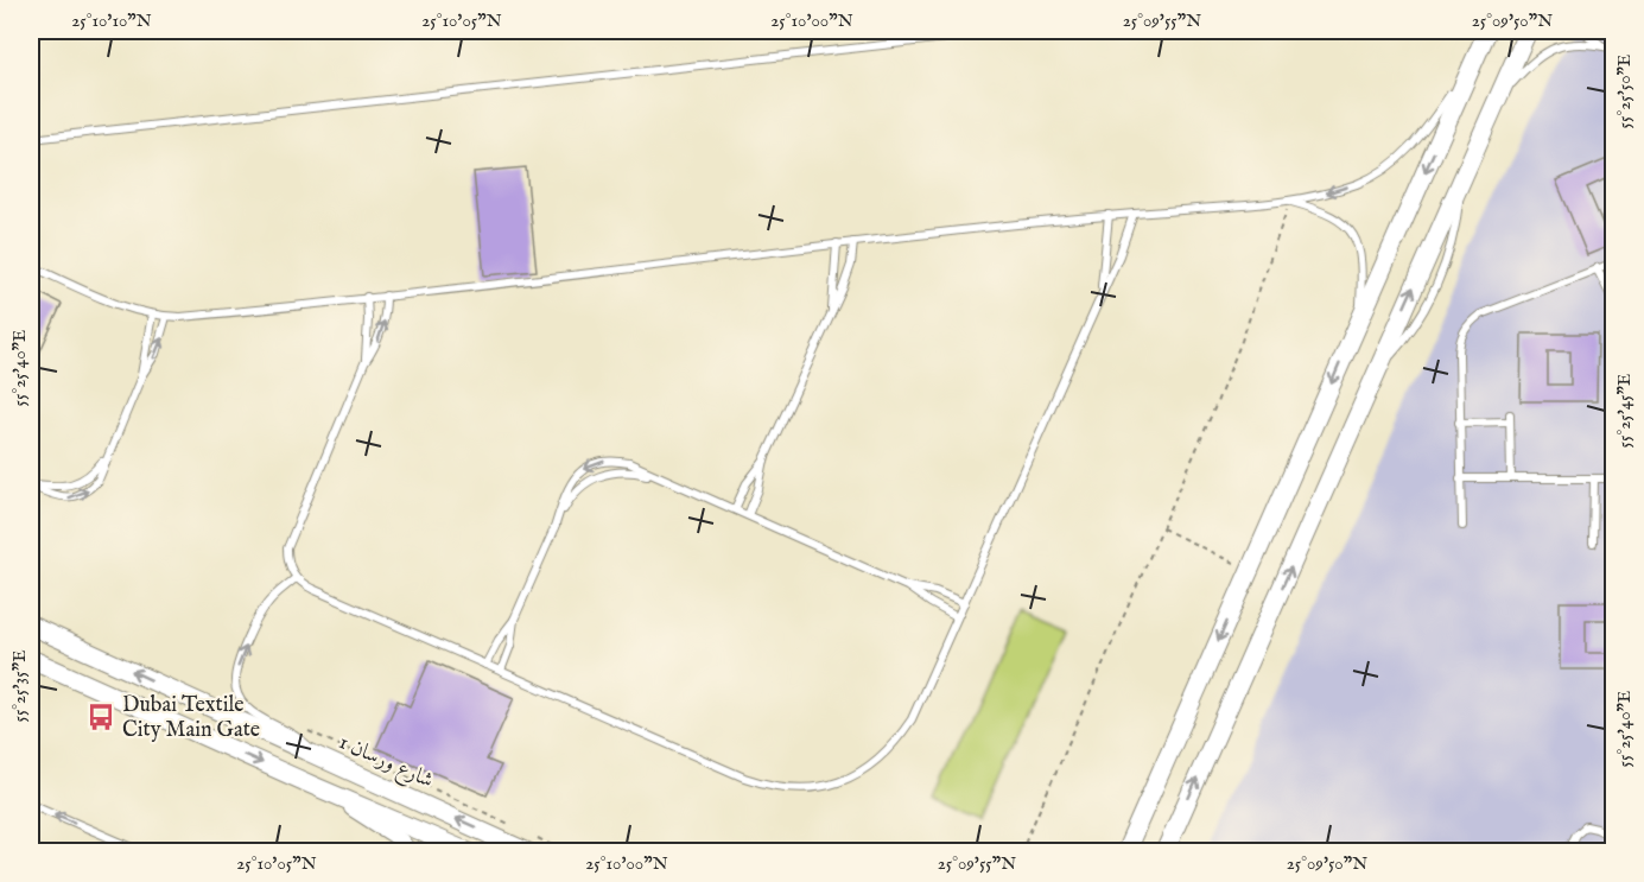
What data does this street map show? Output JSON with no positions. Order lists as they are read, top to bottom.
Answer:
{
  "streets": {
    "street": ["شارع ورسان 1"]
  },
  "places": {
    "bus stop": ["Dubai Textile City Main Gate"]
  },
  "coordinates": [
    "25°10'10\"N",
    "25°10'05\"N",
    "25°10'00\"N",
    "25°09'55\"N",
    "25°09'50\"N",
    "55°25'50\"E",
    "55°25'40\"E",
    "55°25'45\"E",
    "55°25'35\"E"
  ]
}
